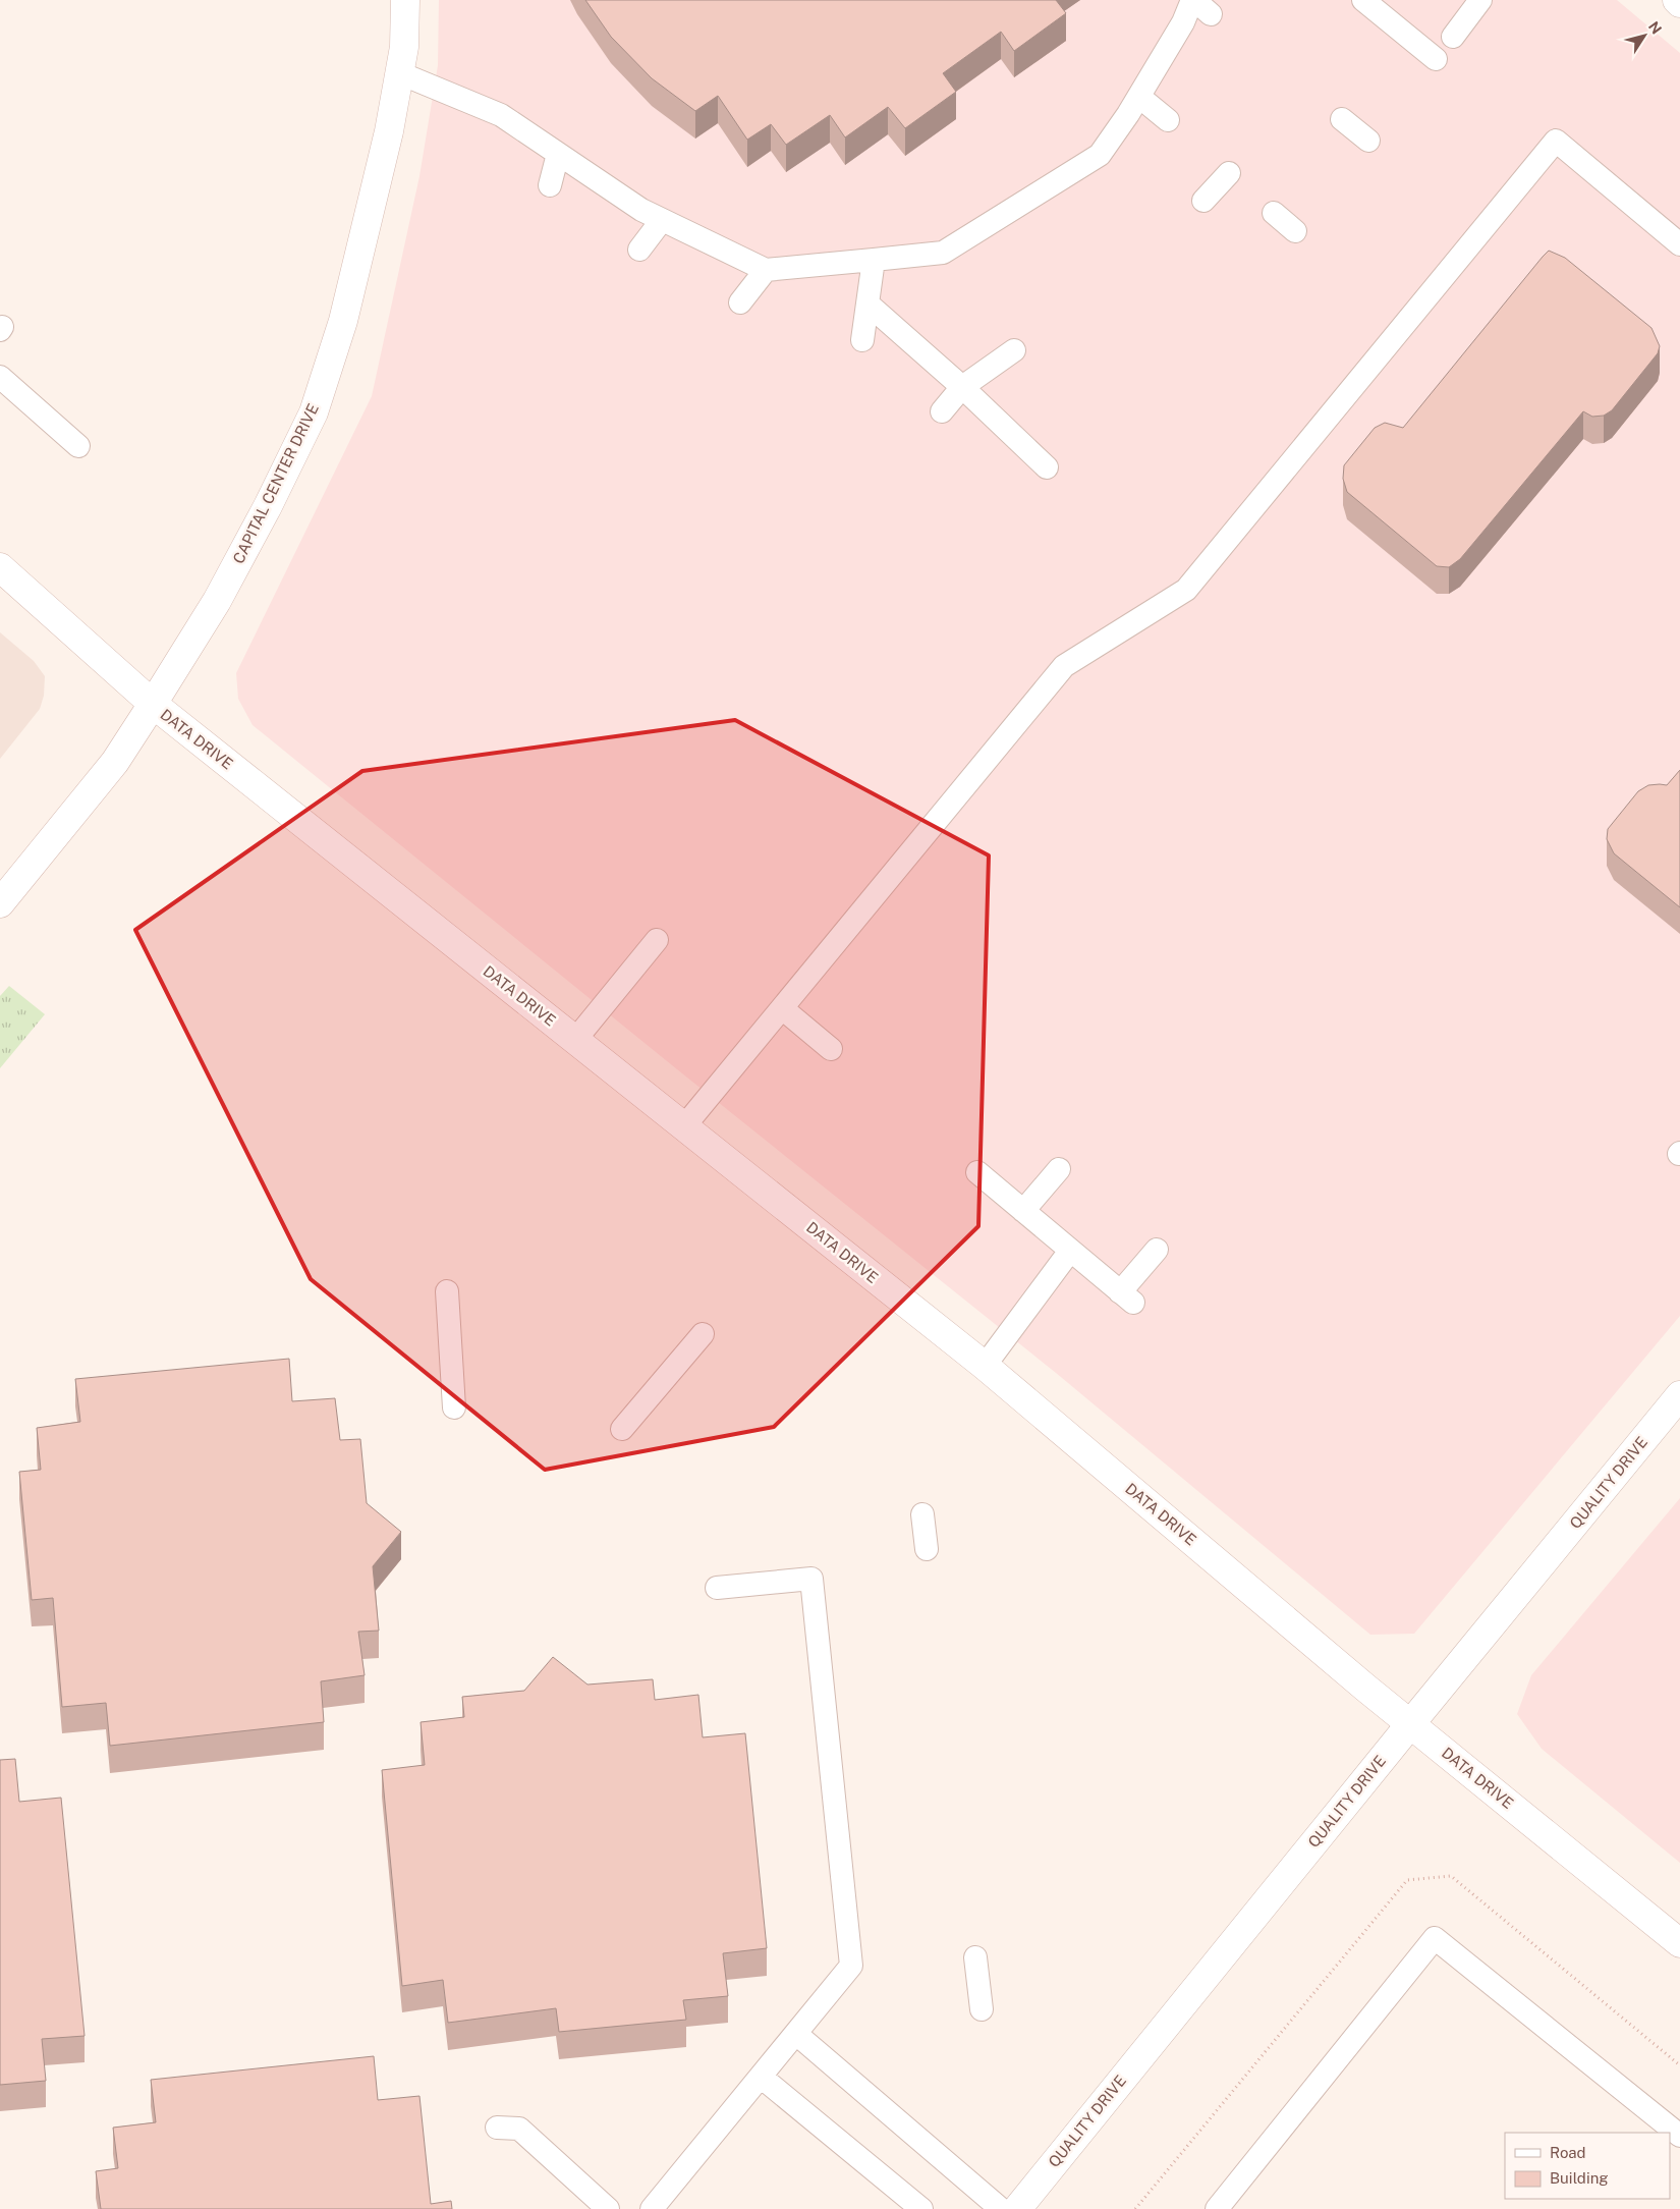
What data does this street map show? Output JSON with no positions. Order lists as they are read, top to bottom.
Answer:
{
  "streets": {
    "street": ["CAPITAL CENTER DRIVE", "DATA DRIVE", "QUALITY DRIVE"]
  },
  "crossings": [
    ["CAPITAL CENTER DRIVE", "DATA DRIVE"],
    ["DATA DRIVE", "QUALITY DRIVE"]
  ],
  "legend": ["Road", "Building"],
  "north": "top right"
}
